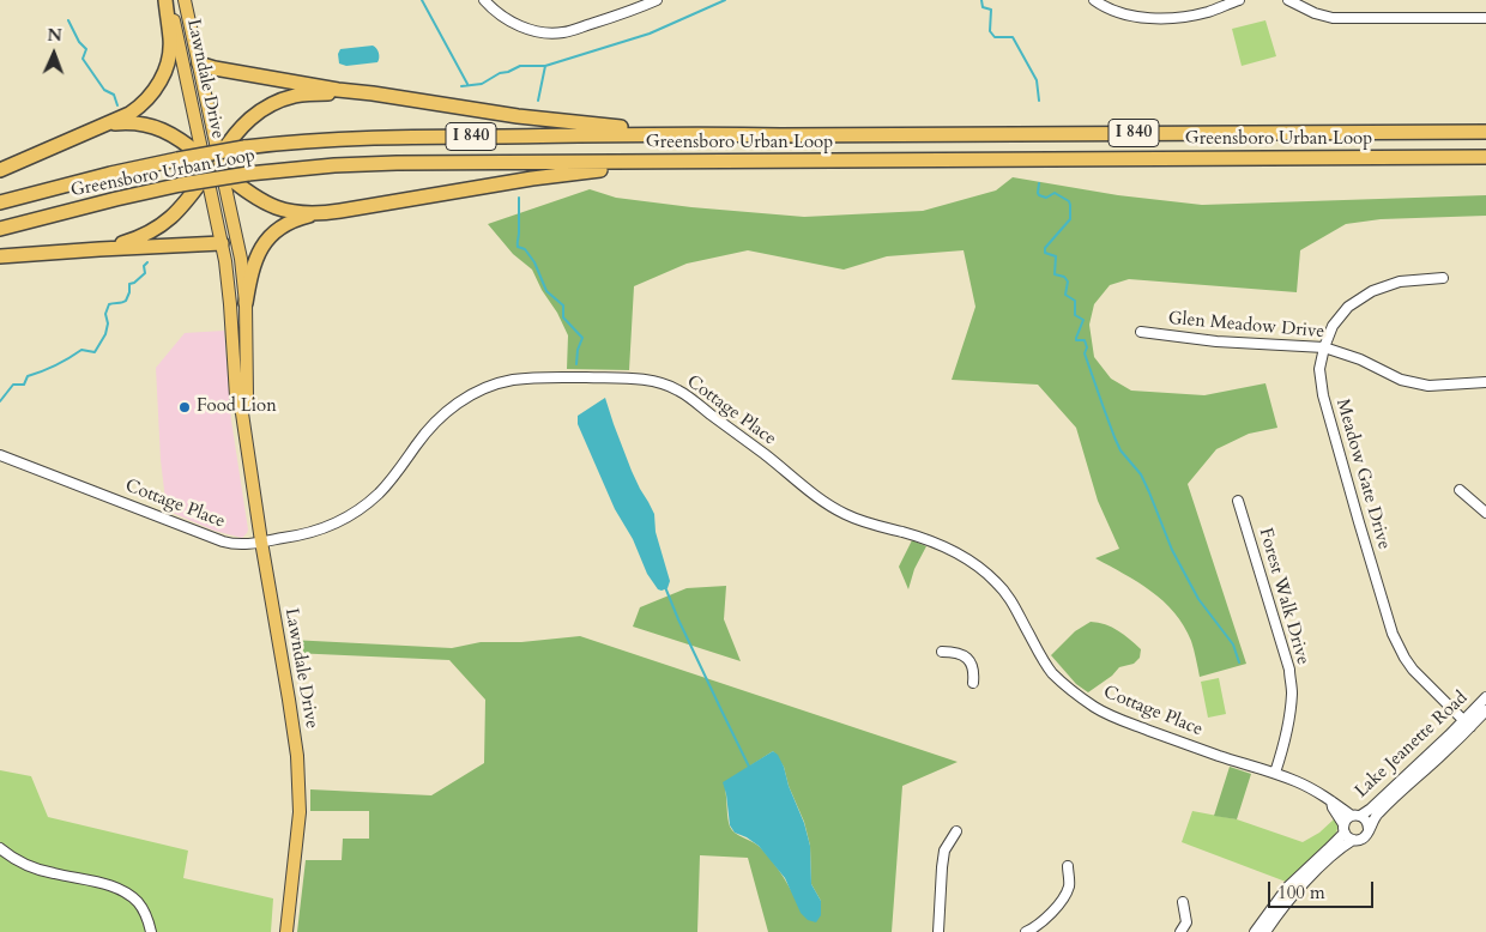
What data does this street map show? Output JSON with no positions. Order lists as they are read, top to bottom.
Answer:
{
  "streets": {
    "highway": ["I 840", "Greensboro Urban Loop"],
    "main road": ["Lawndale Drive"],
    "street": [
      "Glen Meadow Drive",
      "Cottage Place",
      "Meadow Gate Drive",
      "Forest Walk Drive",
      "Lake Jeanette Road"
    ]
  },
  "crossings": [
    ["Lawndale Drive", "Cottage Place"],
    ["Glen Meadow Drive", "Meadow Gate Drive"],
    ["Cottage Place", "Forest Walk Drive"],
    ["Cottage Place", "Lake Jeanette Road"],
    ["Meadow Gate Drive", "Lake Jeanette Road"]
  ],
  "places": ["Food Lion"],
  "scale_bar": "100 m",
  "north": "top"
}
